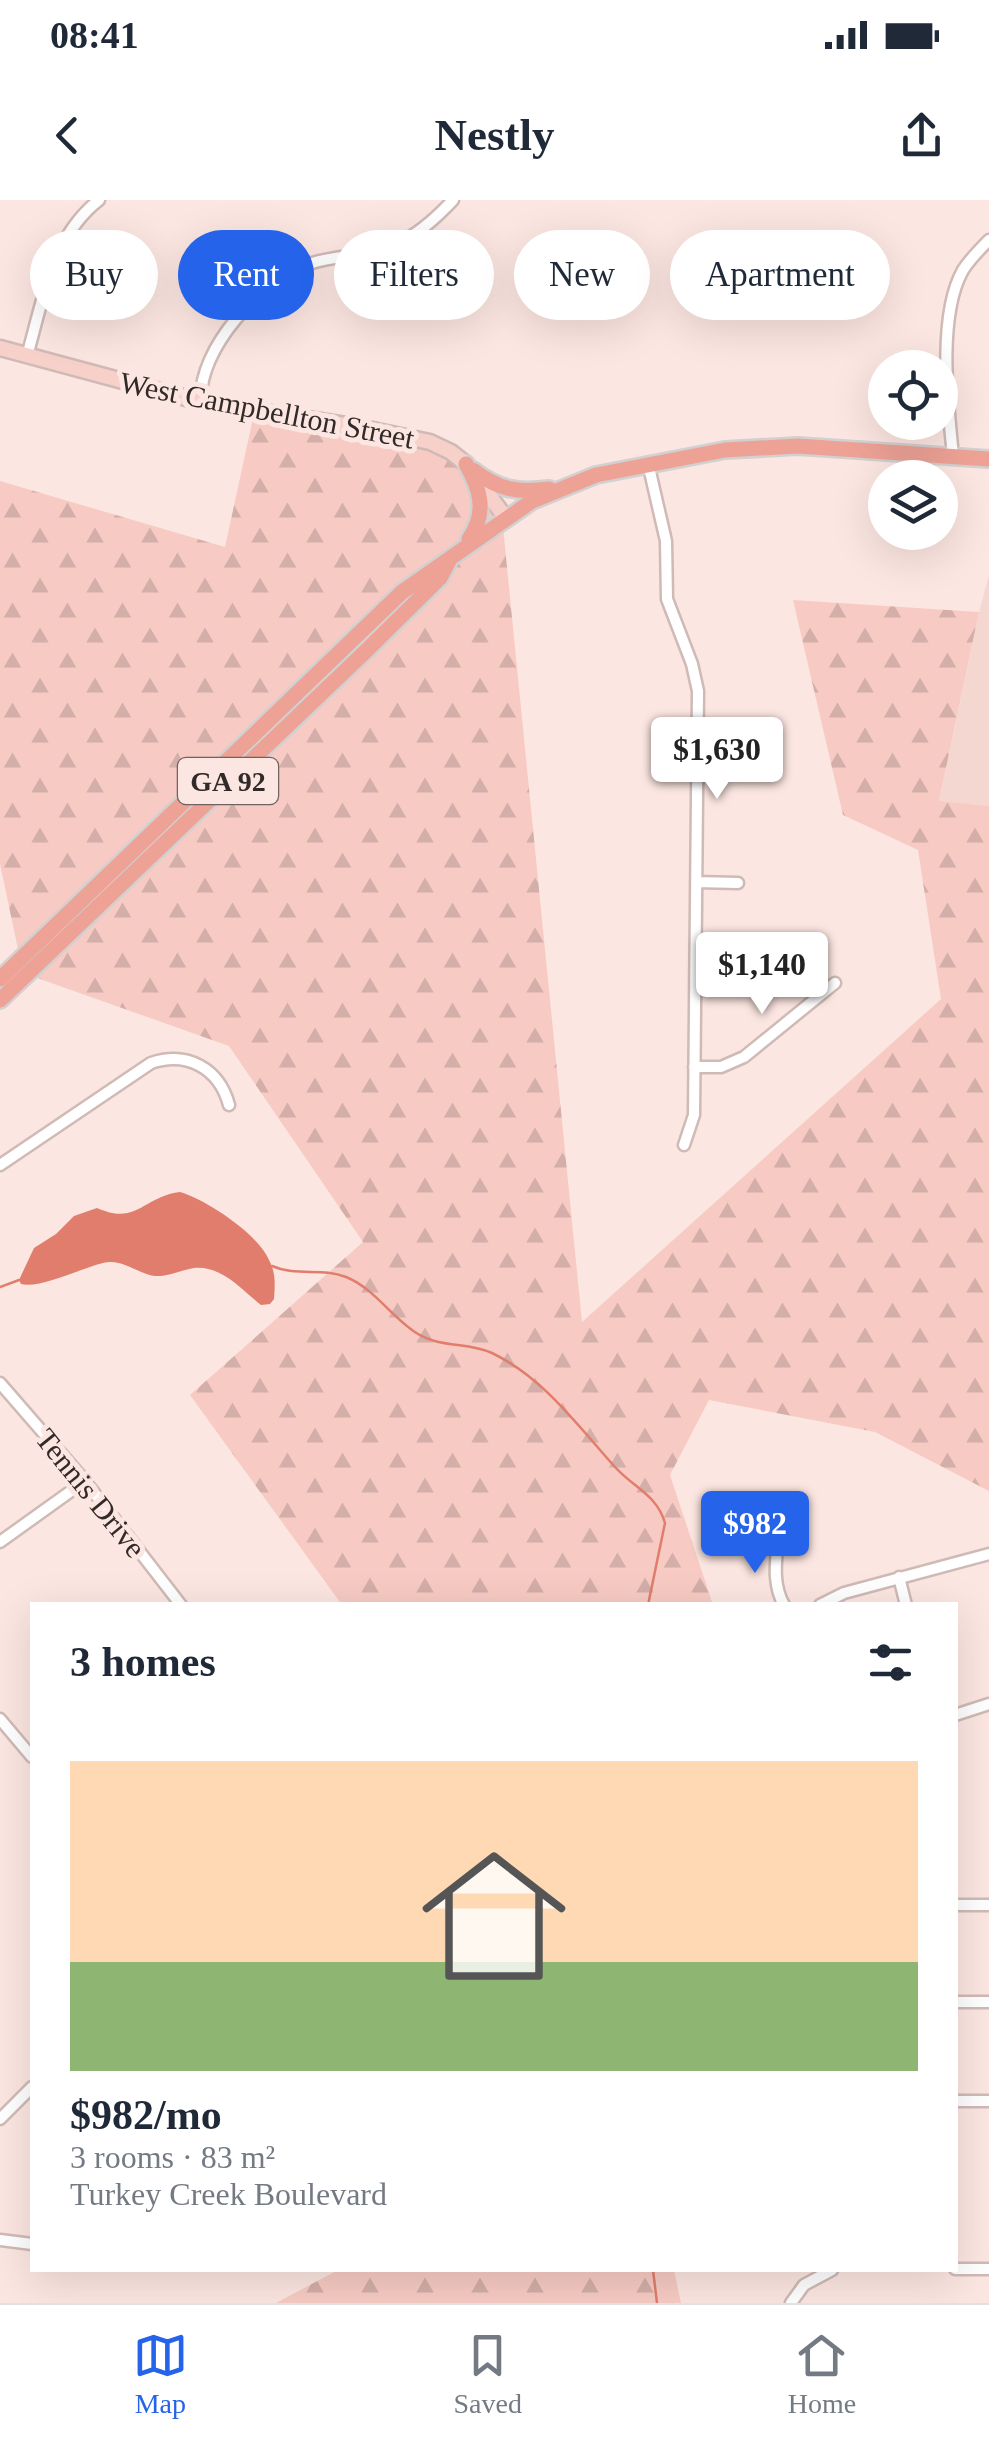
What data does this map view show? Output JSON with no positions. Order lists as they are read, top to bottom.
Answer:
{
  "streets": {
    "main road": ["West Campbellton Street", "GA 92"],
    "street": ["Tennis Drive"]
  },
  "crossings": [
    ["West Campbellton Street", "GA 92"]
  ],
  "page": {
    "status": "08:41",
    "header": "Nestly",
    "chip": [
      "Buy",
      "Rent",
      "Filters",
      "New",
      "Apartment"
    ],
    "price": ["$1,630", "$1,140", "$982"],
    "heading": "3 homes",
    "list": [
      {
        "name": "$982/mo",
        "note": "3 rooms · 83 m² · Turkey Creek Boulevard"
      }
    ],
    "tabs": ["Map", "Saved", "Home"]
  }
}
